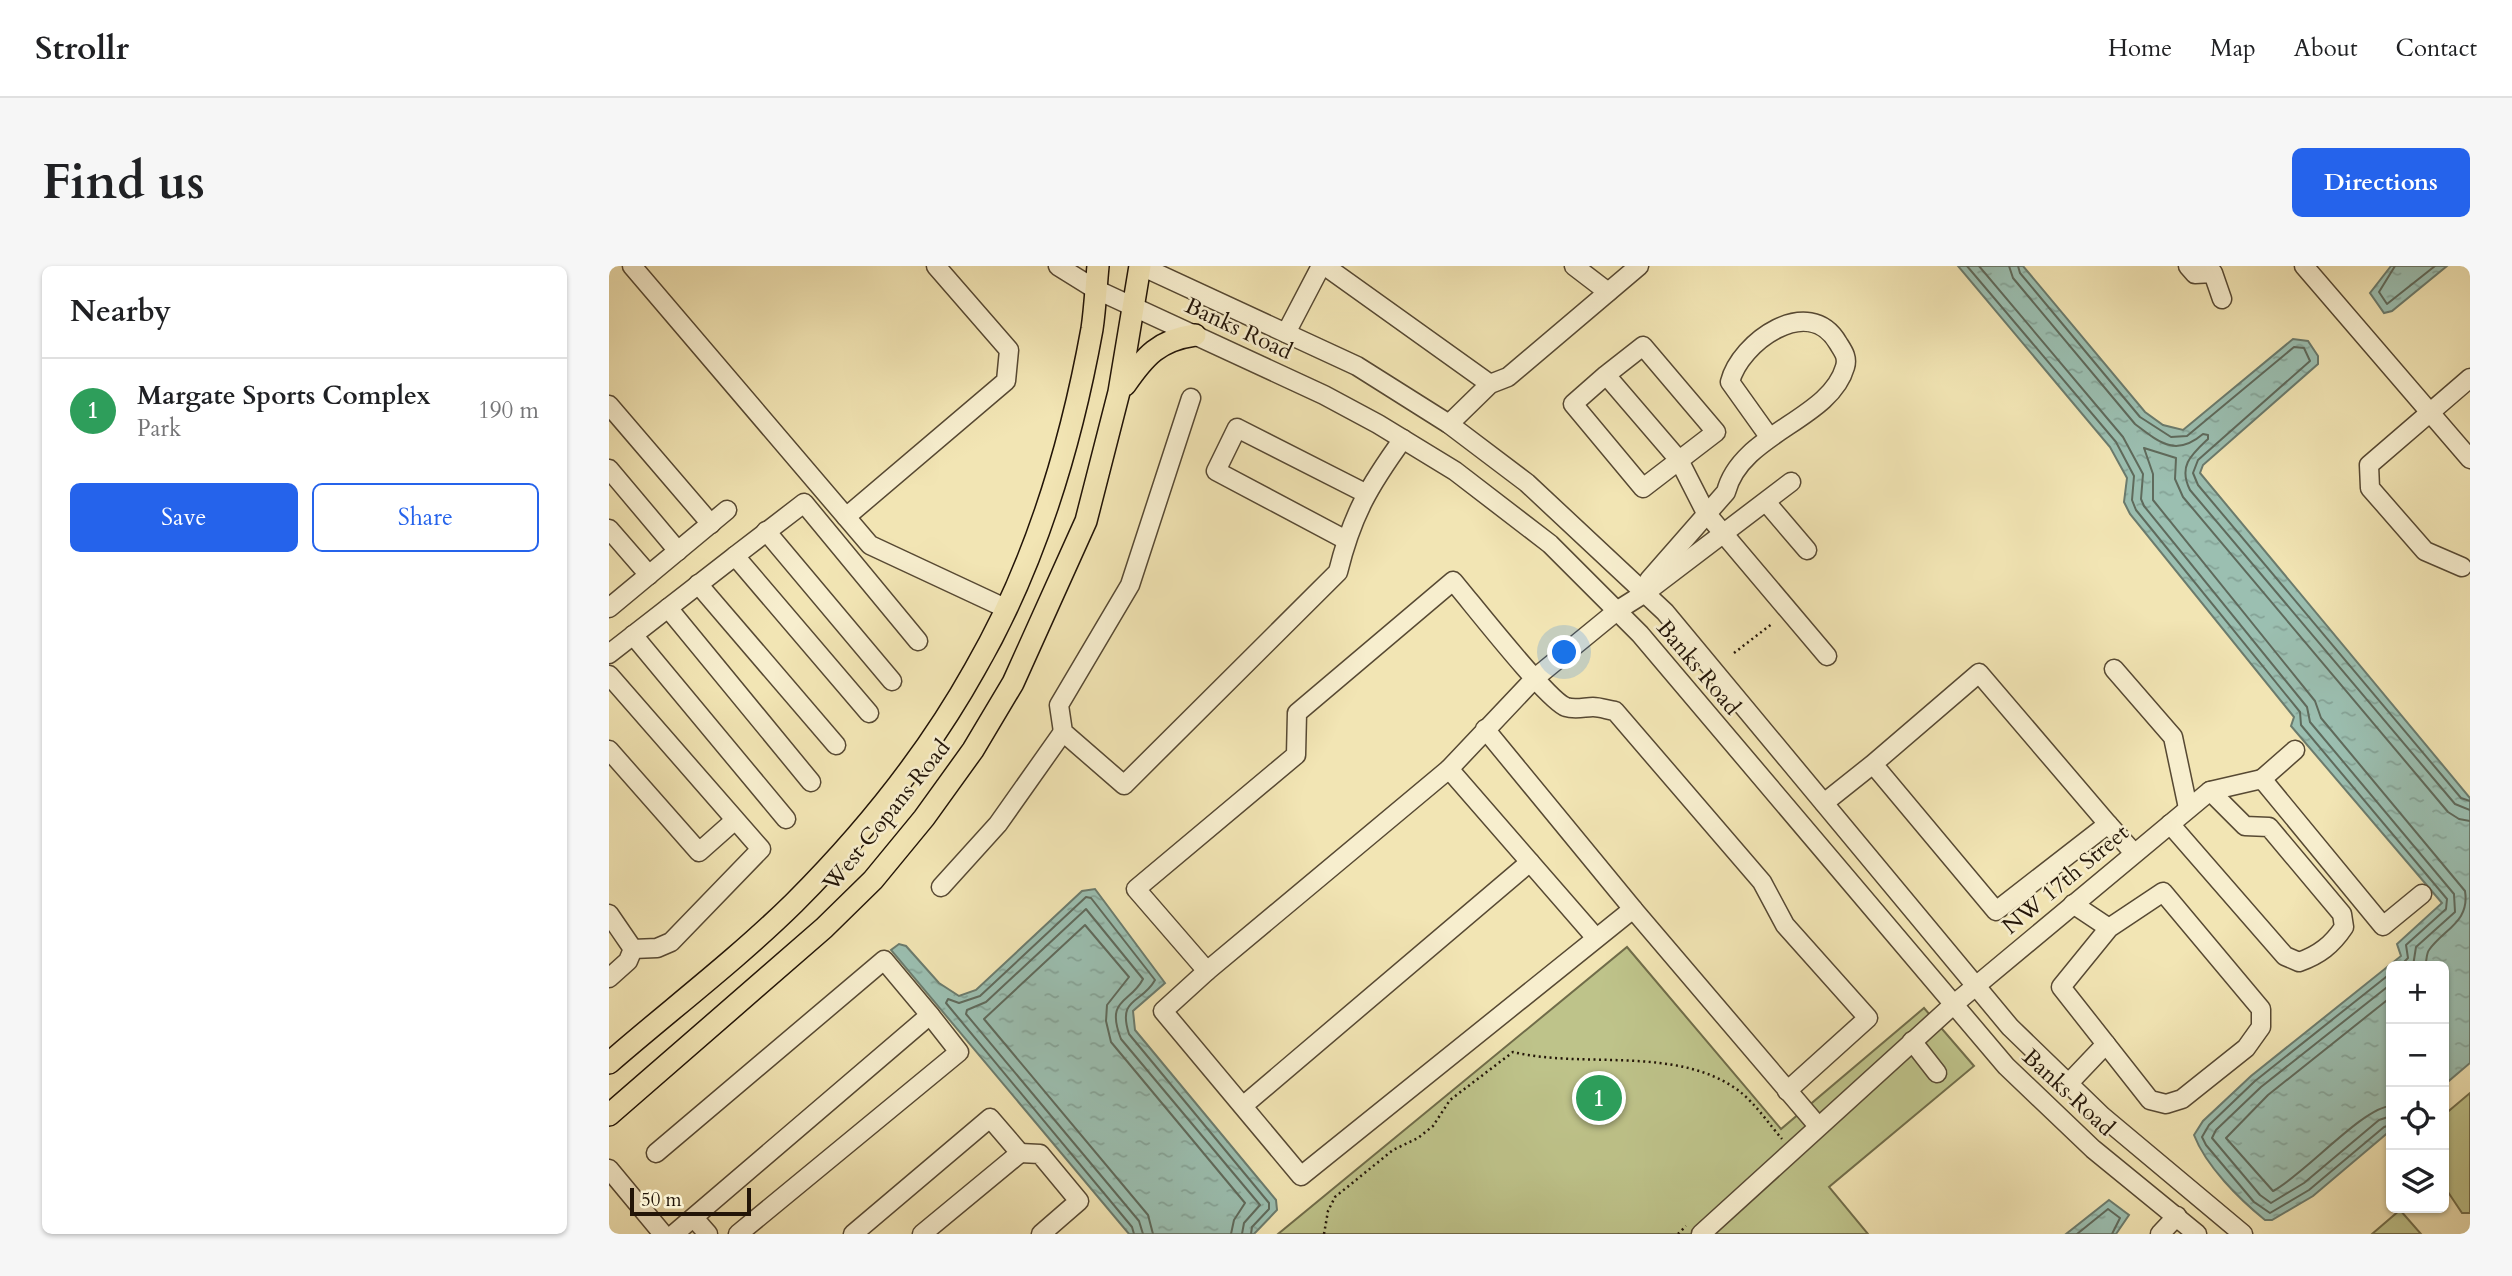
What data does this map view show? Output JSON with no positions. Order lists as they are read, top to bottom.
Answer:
{
  "streets": {
    "main road": ["West Copans Road"],
    "street": ["Banks Road", "NW 17th Street"]
  },
  "crossings": [
    ["Banks Road", "West Copans Road"],
    ["Banks Road", "NW 17th Street"]
  ],
  "scale_bar": "50 m",
  "page": {
    "header": "Strollr",
    "nav": [
      "Home",
      "Map",
      "About",
      "Contact"
    ],
    "buttons": [
      "Directions",
      ["Save", "Share"]
    ],
    "title": "Find us",
    "heading": "Nearby",
    "list": [
      {
        "mark": "1",
        "name": "Margate Sports Complex",
        "note": "Park",
        "value": "190 m"
      }
    ],
    "map_buttons": ["+", "−"],
    "pins": "1",
    "scale": "50 m"
  }
}
